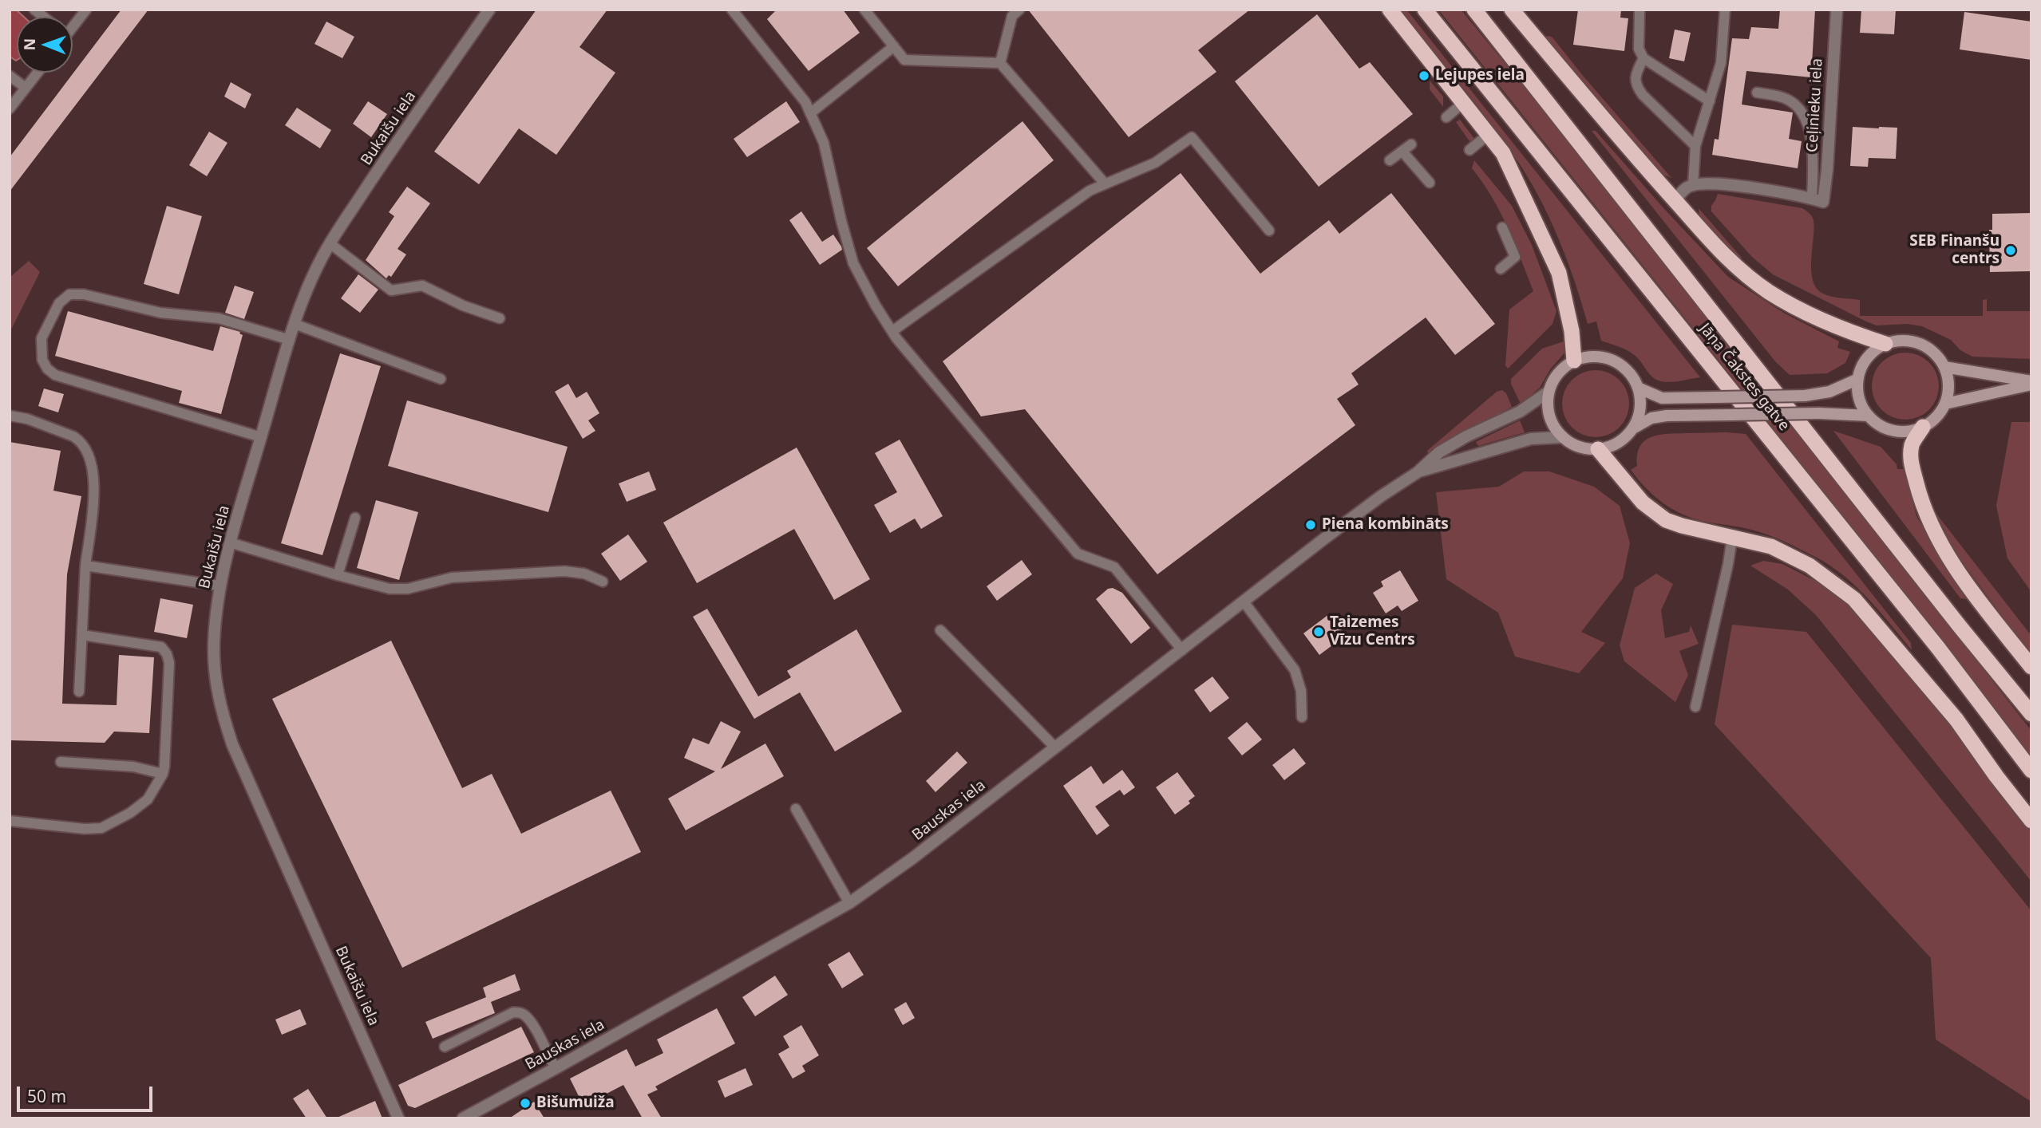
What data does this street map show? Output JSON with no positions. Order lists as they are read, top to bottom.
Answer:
{
  "streets": {
    "highway": ["Jāņa Čakstes gatve"],
    "street": ["Ceļinieku iela", "Bukaišu iela", "Bauskas iela"]
  },
  "places": [
    "Lejupes iela",
    "SEB Finanšu centrs",
    "Piena kombināts",
    "Taizemes Vīzu Centrs",
    "Bišumuiža"
  ],
  "scale_bar": "50 m",
  "north": "left"
}
